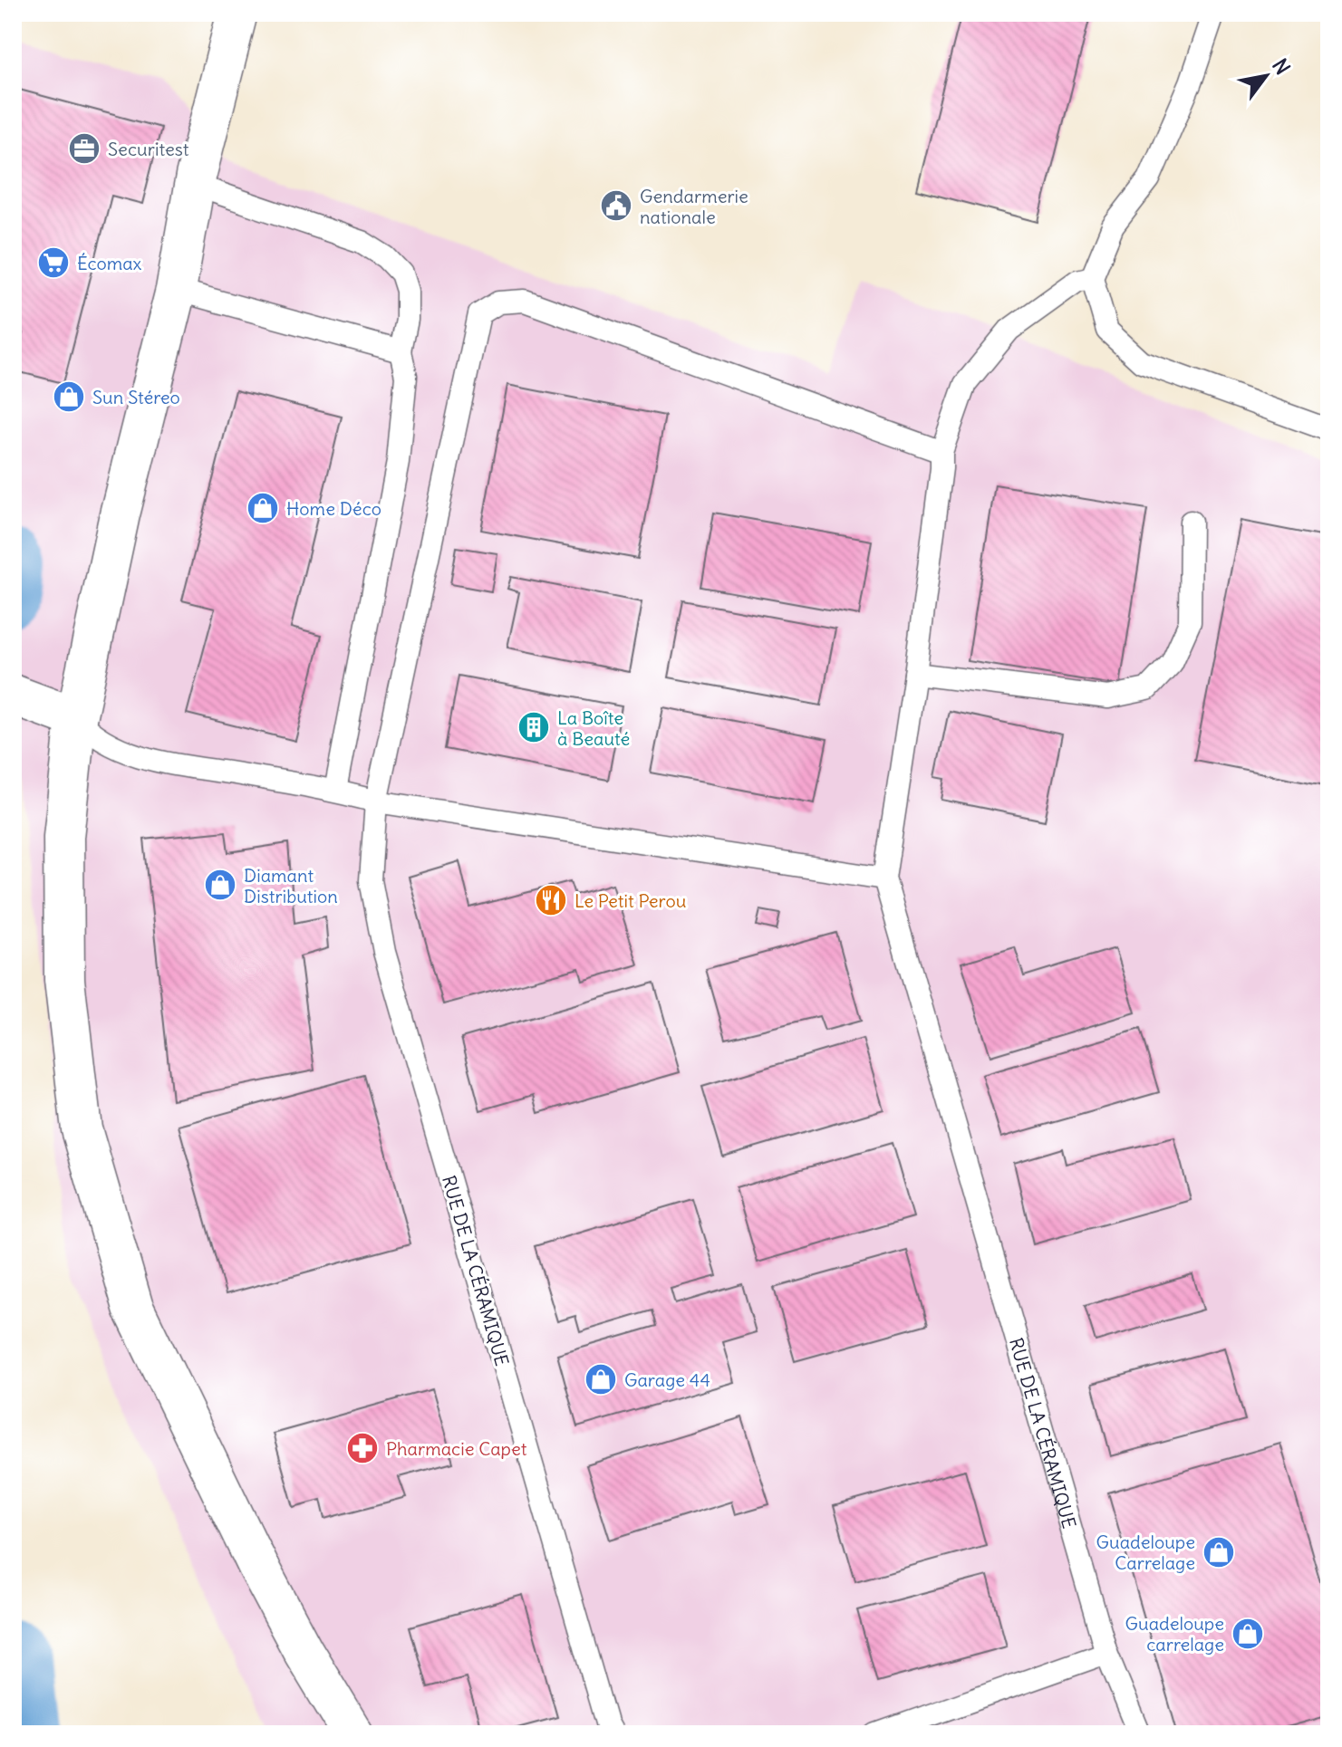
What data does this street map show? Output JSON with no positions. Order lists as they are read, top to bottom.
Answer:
{
  "streets": {
    "lane": ["RUE DE LA CÉRAMIQUE"]
  },
  "places": {
    "office": ["Securitest"],
    "public building": ["Gendarmerie nationale"],
    "supermarket": ["Écomax"],
    "shop": [
      "Sun Stéreo",
      "Home Déco",
      "Diamant Distribution",
      "Garage 44",
      "Guadeloupe Carrelage",
      "Guadeloupe carrelage"
    ],
    "building": ["La Boîte à Beauté"],
    "restaurant": ["Le Petit Perou"],
    "pharmacy": ["Pharmacie Capet"]
  },
  "north": "top right"
}
